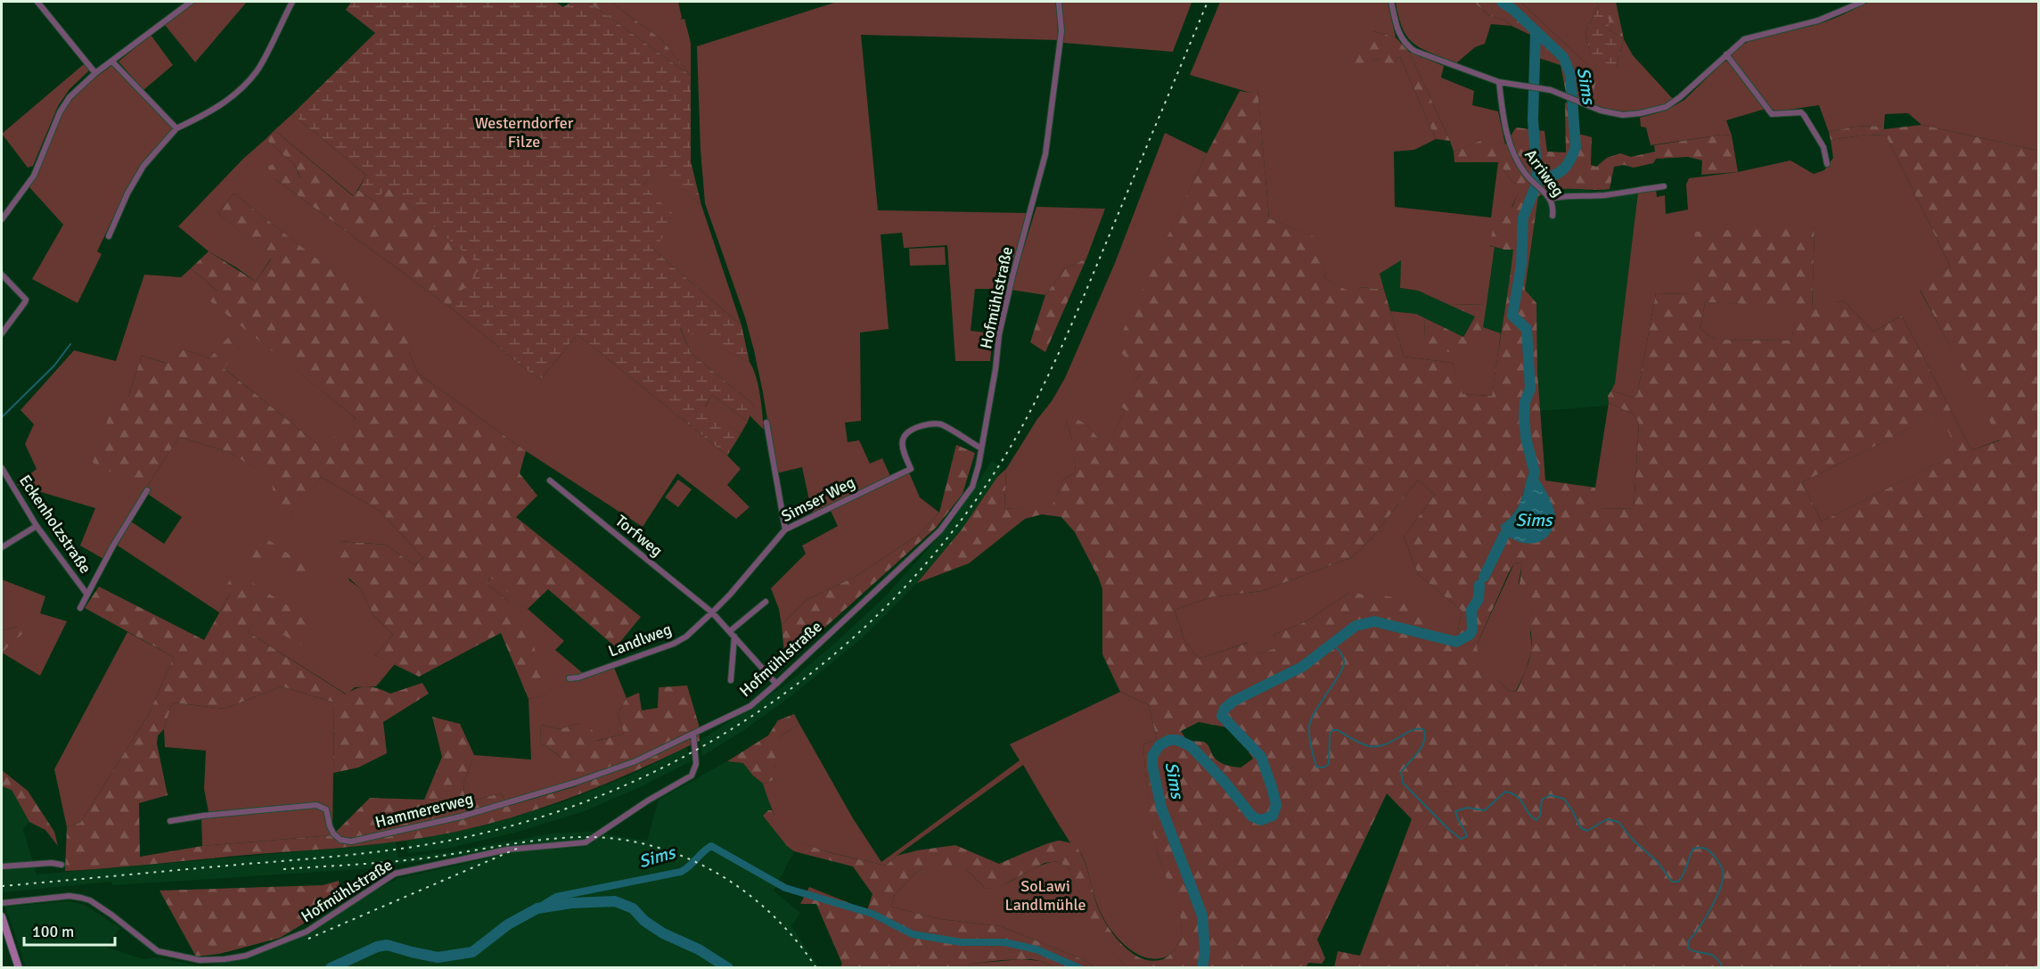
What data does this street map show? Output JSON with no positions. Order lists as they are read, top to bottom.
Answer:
{
  "streets": {
    "street": [
      "Arriweg",
      "Hofmühlstraße",
      "Simser Weg",
      "Eckenholzstraße",
      "Torfweg",
      "Landlweg",
      "Hammererweg"
    ]
  },
  "crossings": [
    ["Hofmühlstraße", "Simser Weg"],
    ["Hofmühlstraße", "Hammererweg"],
    ["Simser Weg", "Torfweg"],
    ["Simser Weg", "Landlweg"],
    ["Torfweg", "Landlweg"]
  ],
  "water": ["Sims"],
  "parks": ["Westerndorfer Filze", "SoLawi Landlmühle"],
  "scale_bar": "100 m"
}
